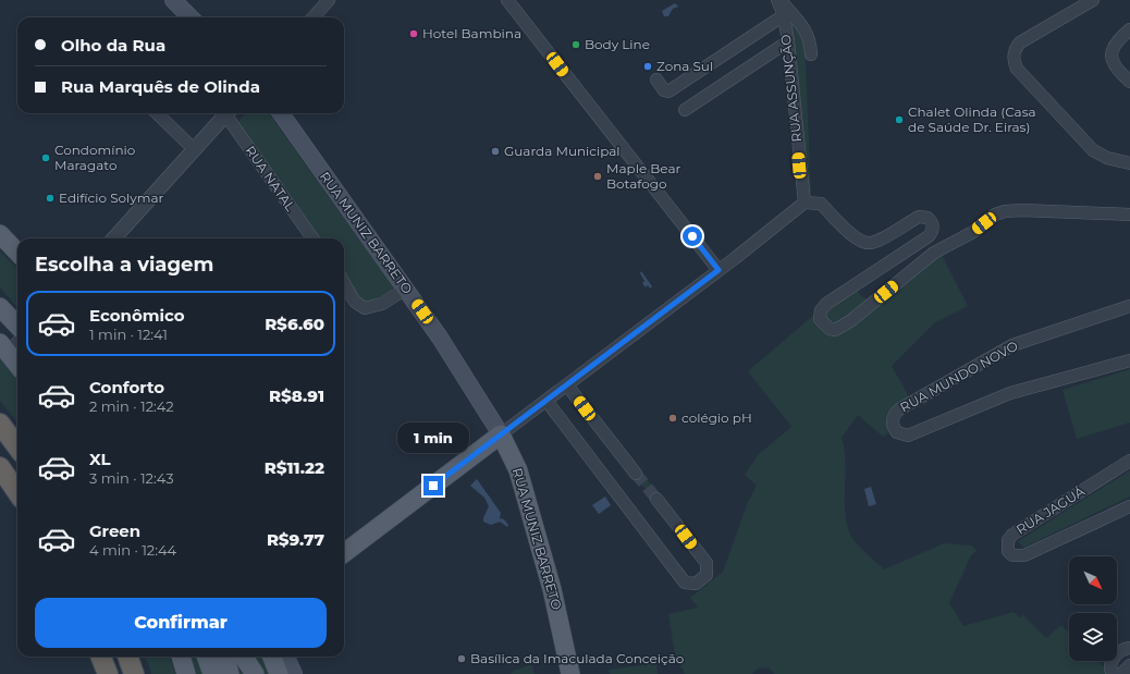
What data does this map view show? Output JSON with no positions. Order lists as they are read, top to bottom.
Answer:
{
  "streets": {
    "main road": ["RUA MUNIZ BARRETO"],
    "street": [
      "RUA ASSUNÇÃO",
      "RUA NATAL",
      "RUA MUNDO NOVO",
      "RUA JAGUÁ"
    ]
  },
  "places": [
    "Hotel Bambina",
    "Body Line",
    "Zona Sul",
    "Chalet Olinda (Casa de Saúde Dr. Eiras)",
    "Guarda Municipal",
    "Condomínio Maragato",
    "Maple Bear Botafogo",
    "Edifício Solymar",
    "colégio pH",
    "Basílica da Imaculada Conceição"
  ],
  "north": "bottom right",
  "page": {
    "banner": ["Olho da Rua", "Rua Marquês de Olinda"],
    "heading": "Escolha a viagem",
    "list": [
      {
        "name": "Econômico",
        "note": "1 min · 12:41",
        "value": "R$6.60"
      },
      {
        "name": "Conforto",
        "note": "2 min · 12:42",
        "value": "R$8.91"
      },
      {
        "name": "XL",
        "note": "3 min · 12:43",
        "value": "R$11.22"
      },
      {
        "name": "Green",
        "note": "4 min · 12:44",
        "value": "R$9.77"
      }
    ],
    "bubble": "1 min",
    "buttons": "Confirmar"
  }
}
